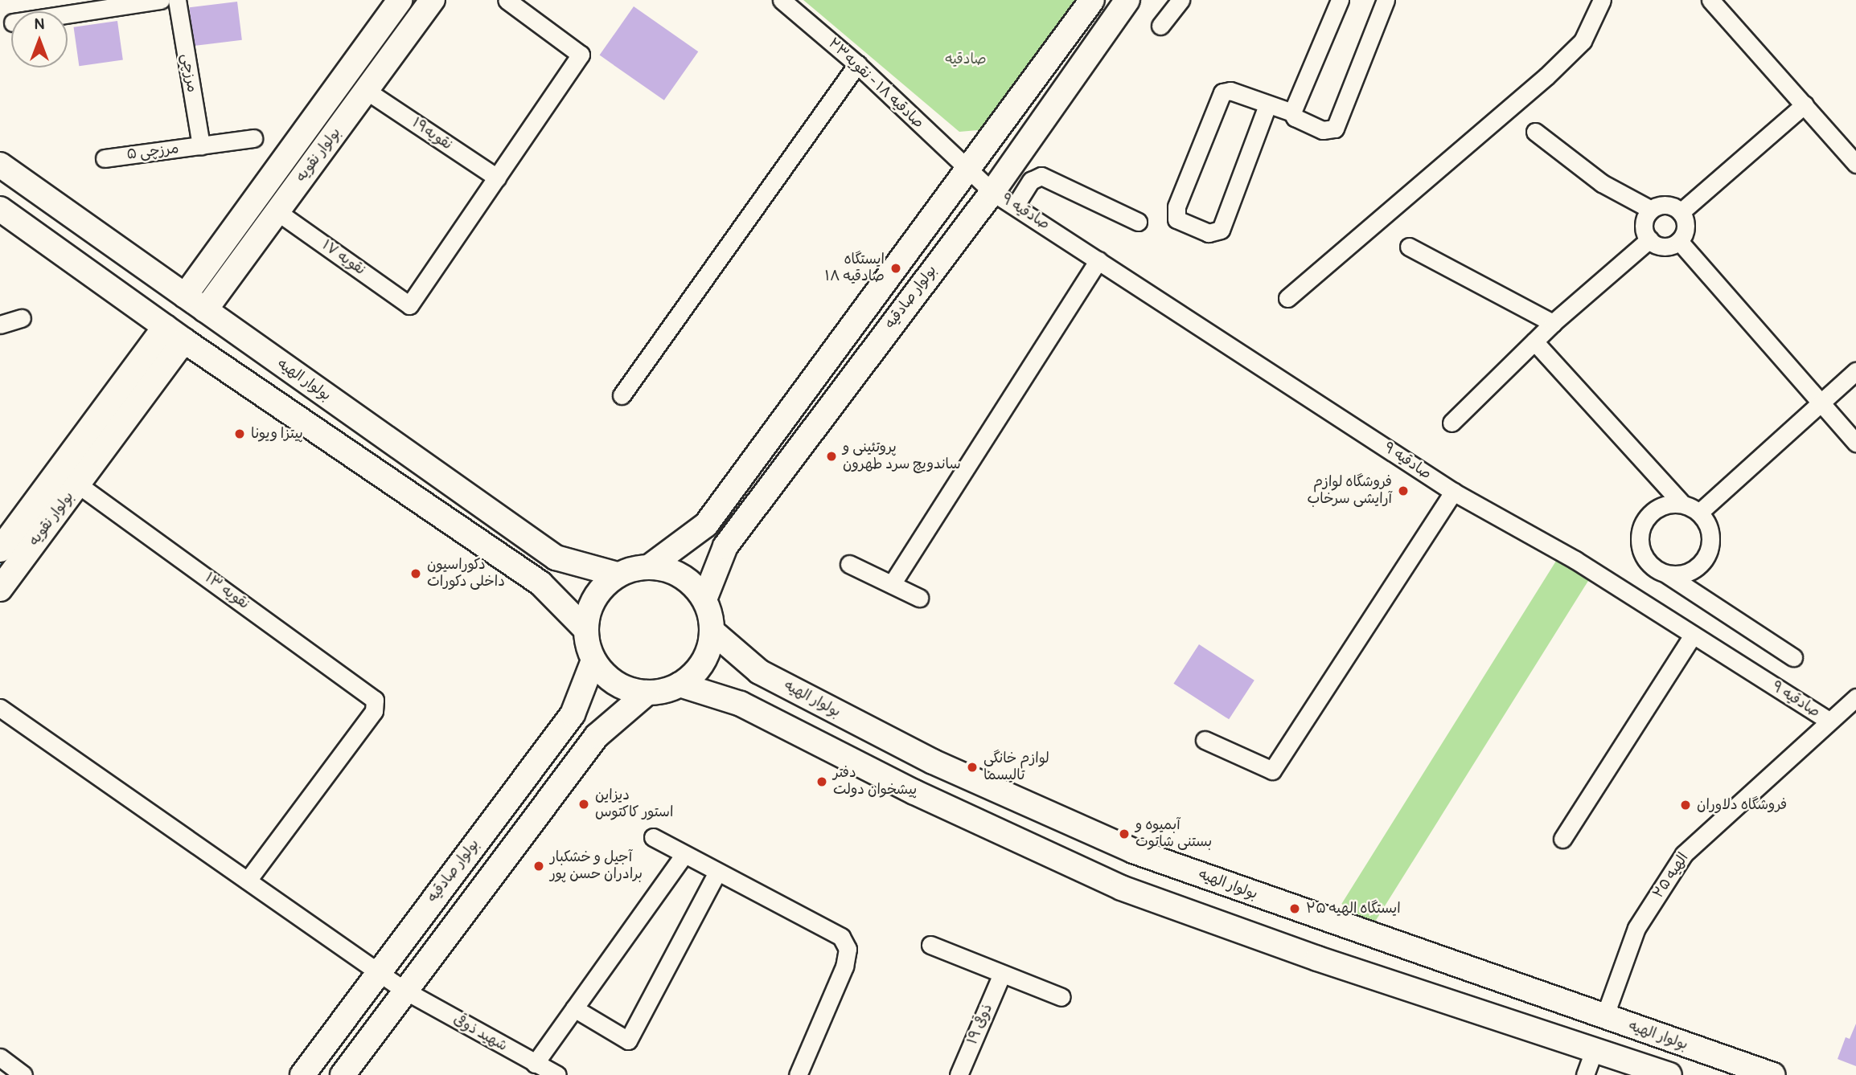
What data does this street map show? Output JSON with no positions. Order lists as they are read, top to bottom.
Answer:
{
  "streets": {
    "main road": ["بولوار نقویه", "بولوار صادقیه", "بولوار الهیه"],
    "street": [
      "مرزچی",
      "صادقیه ۱۸ - نقویه۲۳",
      "نقویه۱۹",
      "مرزچی ۵",
      "صادقیه ۹",
      "نقویه ۱۷",
      "نقویه ۱۳",
      "الهیه ۲۵",
      "ذوقی ۱۹",
      "شهید ذوقی"
    ]
  },
  "crossings": [
    ["مرزچی", "مرزچی ۵"],
    ["صادقیه ۱۸ - نقویه۲۳", "صادقیه ۹"],
    ["صادقیه ۱۸ - نقویه۲۳", "بولوار صادقیه"],
    ["نقویه۱۹", "بولوار نقویه"],
    ["نقویه۱۹", "نقویه ۱۷"],
    ["بولوار نقویه", "نقویه ۱۷"],
    ["بولوار نقویه", "بولوار الهیه"],
    ["بولوار نقویه", "نقویه ۱۳"],
    ["صادقیه ۹", "بولوار صادقیه"],
    ["صادقیه ۹", "الهیه ۲۵"],
    ["بولوار صادقیه", "بولوار الهیه"],
    ["بولوار صادقیه", "شهید ذوقی"],
    ["بولوار الهیه", "الهیه ۲۵"],
    ["نقویه ۱۳", "شهید ذوقی"]
  ],
  "parks": ["صادقیه"],
  "places": [
    "ایستگاه صادقیه ۱۸",
    "پیتزا ویونا",
    "پروتئینی و ساندویچ سرد طهرون",
    "فروشگاه لوازم آرایشی سرخاب",
    "دکوراسیون داخلی دکورات",
    "لوازم خانگی تالیسما",
    "دفتر پیشخوان دولت",
    "دیزاین استور کاکتوس",
    "فروشگاه دلاوران",
    "آبمیوه و بستنی شاتوت",
    "آجیل و خشکبار برادران حسن پور",
    "ایستگاه الهیه ۲۵"
  ],
  "north": "top"
}
